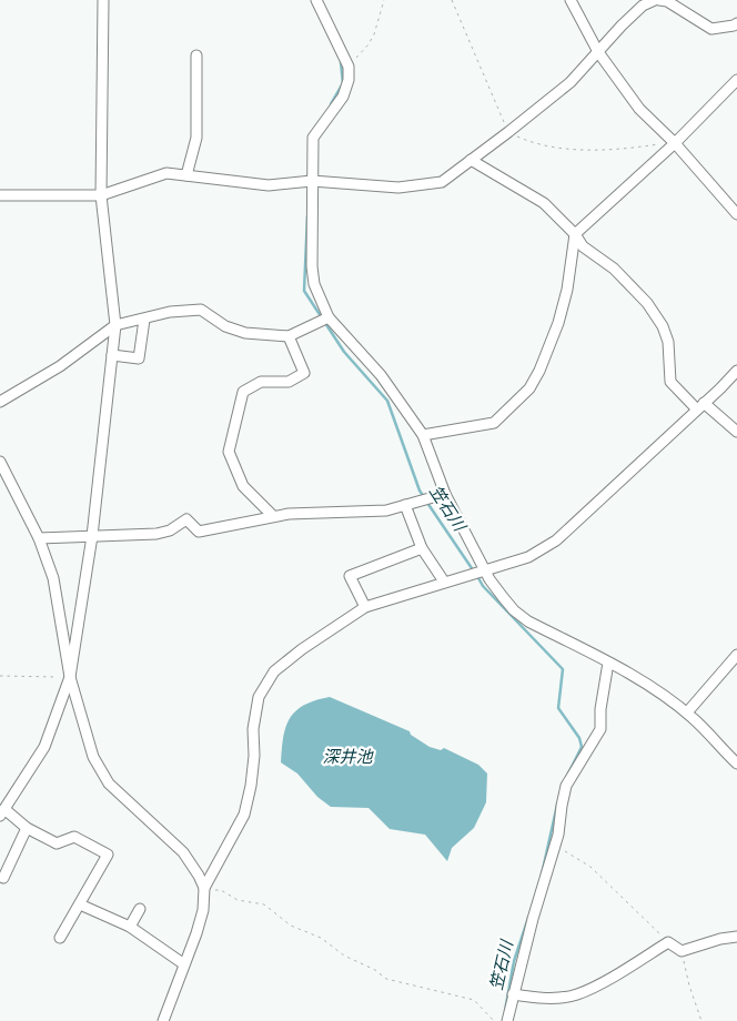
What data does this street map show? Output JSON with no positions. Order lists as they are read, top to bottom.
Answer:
{
  "water": ["笠石川", "深井池"]
}
